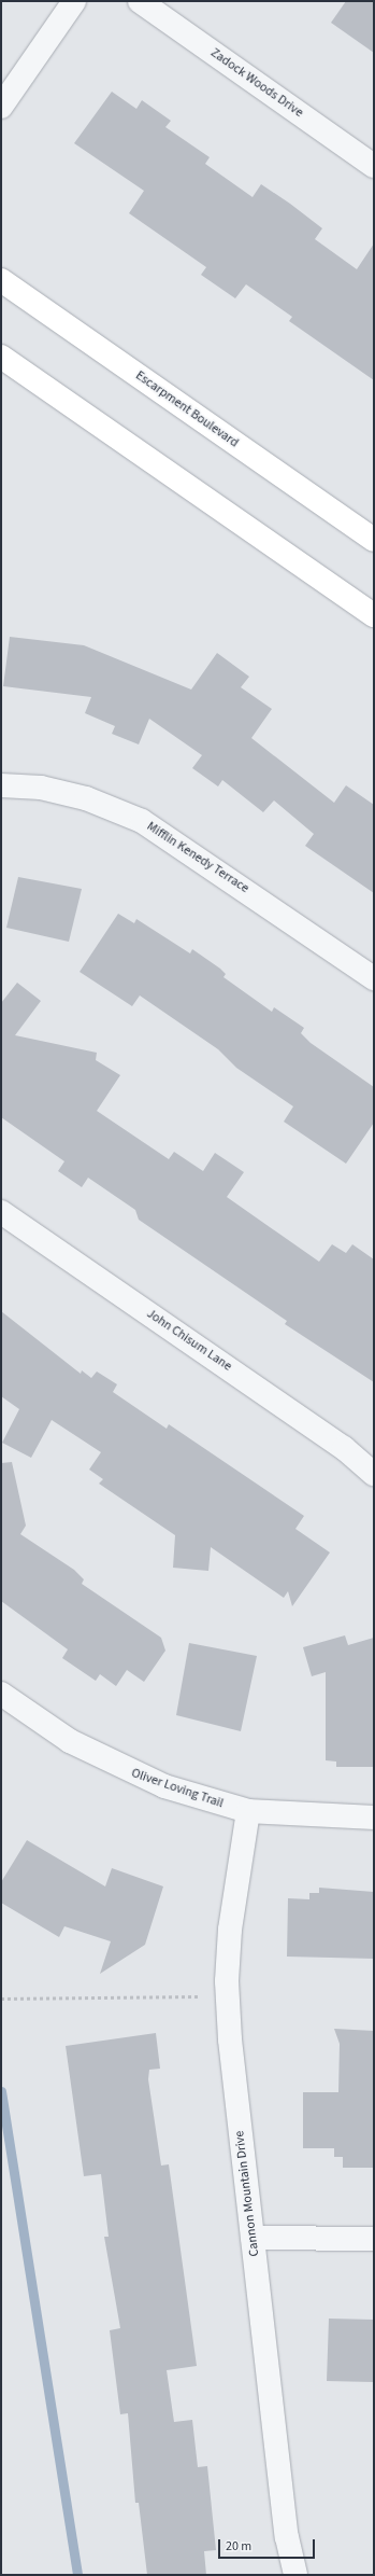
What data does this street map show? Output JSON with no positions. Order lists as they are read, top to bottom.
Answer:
{
  "streets": {
    "main road": ["Escarpment Boulevard"],
    "street": [
      "Zadock Woods Drive",
      "Mifflin Kenedy Terrace",
      "John Chisum Lane",
      "Oliver Loving Trail",
      "Cannon Mountain Drive"
    ]
  },
  "crossings": [
    ["Oliver Loving Trail", "Cannon Mountain Drive"]
  ],
  "scale_bar": "20 m"
}
